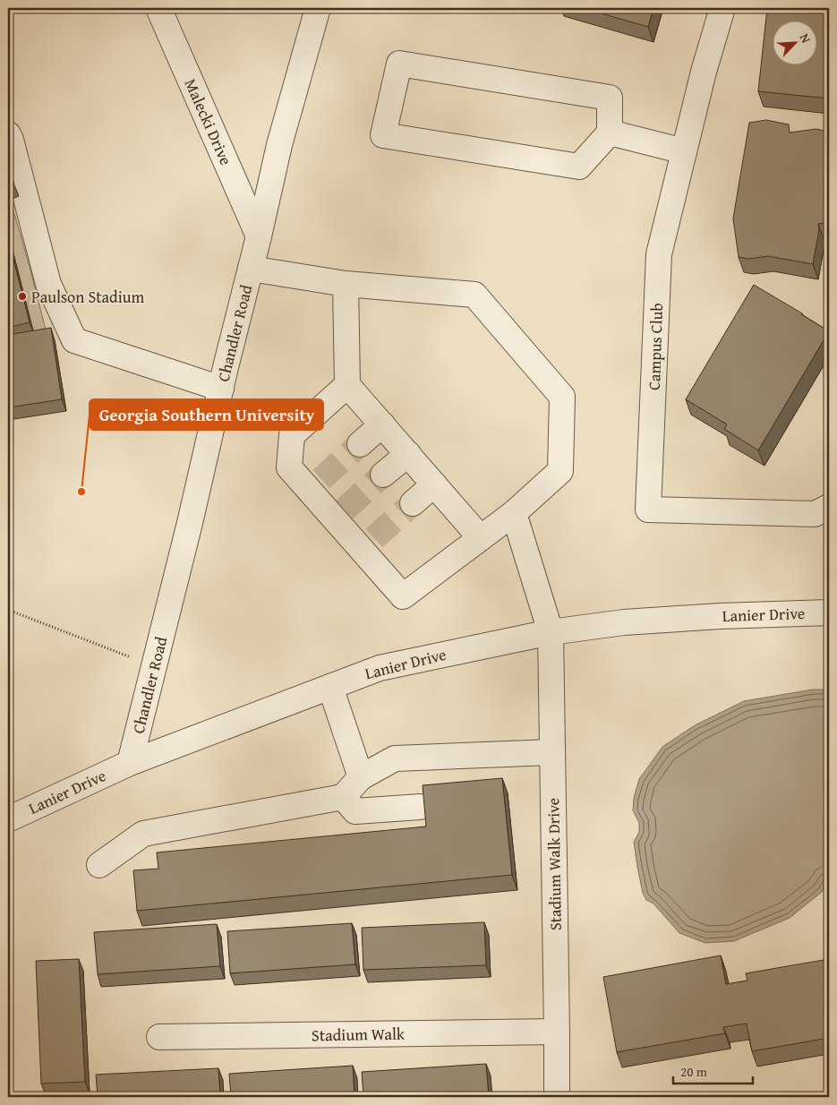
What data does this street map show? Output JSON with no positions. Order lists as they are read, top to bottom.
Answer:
{
  "streets": {
    "street": [
      "Malecki Drive",
      "Chandler Road",
      "Campus Club",
      "Lanier Drive",
      "Stadium Walk Drive",
      "Stadium Walk"
    ]
  },
  "crossings": [
    ["Malecki Drive", "Chandler Road"],
    ["Chandler Road", "Lanier Drive"],
    ["Lanier Drive", "Stadium Walk Drive"],
    ["Stadium Walk Drive", "Stadium Walk"]
  ],
  "places": ["Paulson Stadium", "Georgia Southern University"],
  "scale_bar": "20 m",
  "north": "top right"
}
